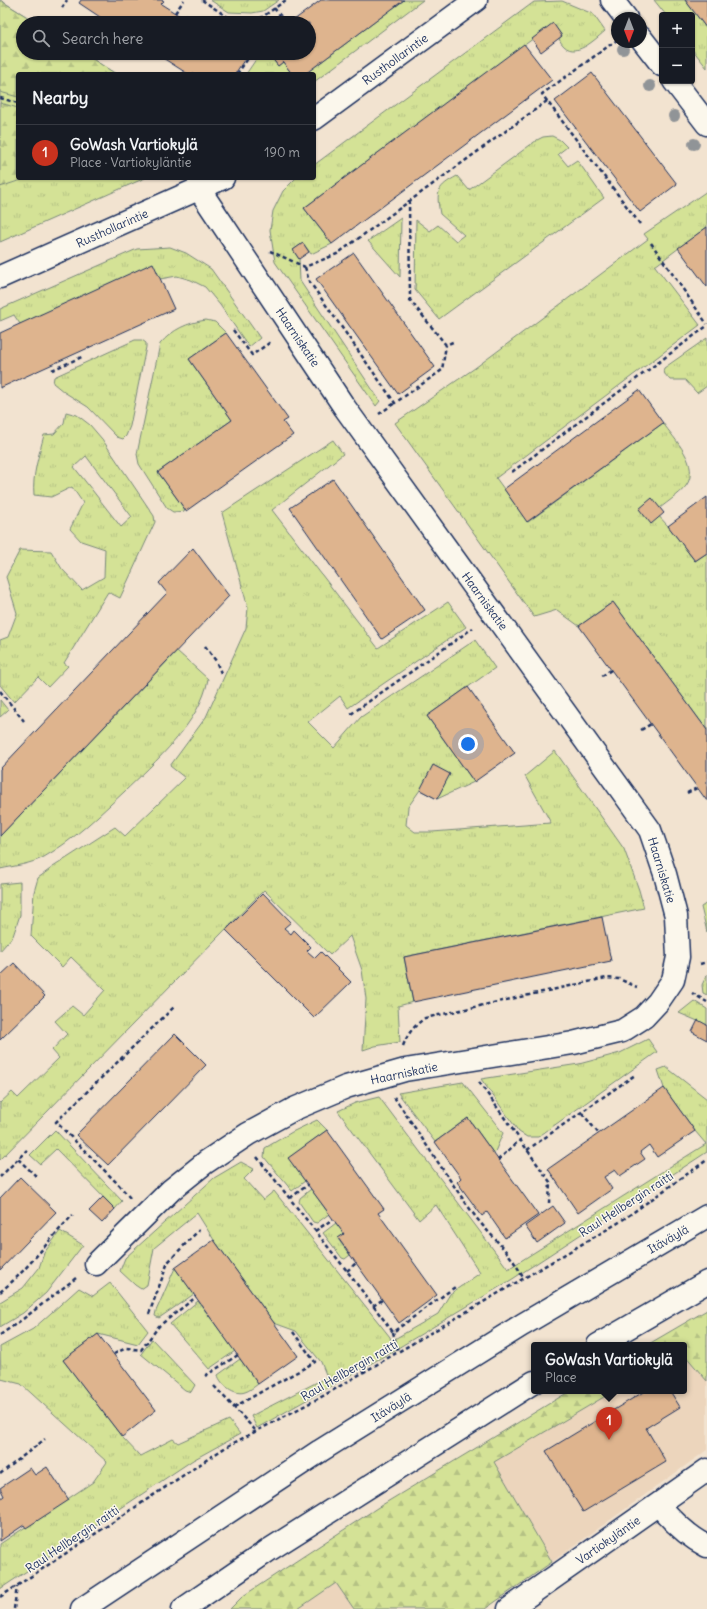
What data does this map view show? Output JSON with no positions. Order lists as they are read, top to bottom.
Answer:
{
  "streets": {
    "main road": [
      "Rusthollarintie",
      "Haarniskatie",
      "Itäväylä",
      "Vartiokyläntie"
    ],
    "path": ["Raul Hellbergin raitti"]
  },
  "crossings": [
    ["Rusthollarintie", "Haarniskatie"]
  ],
  "north": "bottom",
  "page": {
    "map_buttons": ["+", "−"],
    "search": "Search here",
    "heading": "Nearby",
    "list": [
      {
        "mark": "1",
        "name": "GoWash Vartiokylä",
        "note": "Place · Vartiokyläntie",
        "value": "190 m"
      }
    ],
    "popup": ["GoWash Vartiokylä", "Place"],
    "pins": "1"
  }
}
